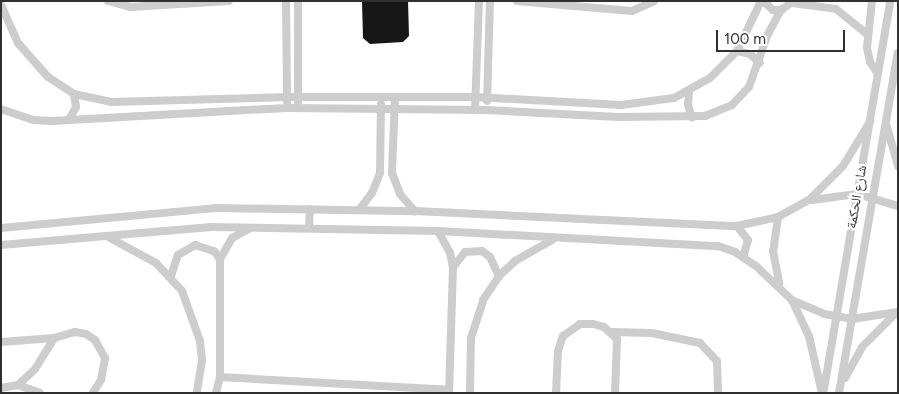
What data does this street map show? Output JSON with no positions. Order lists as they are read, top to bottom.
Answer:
{
  "streets": {
    "street": ["شارع الحكمة"]
  },
  "scale_bar": "100 m"
}
